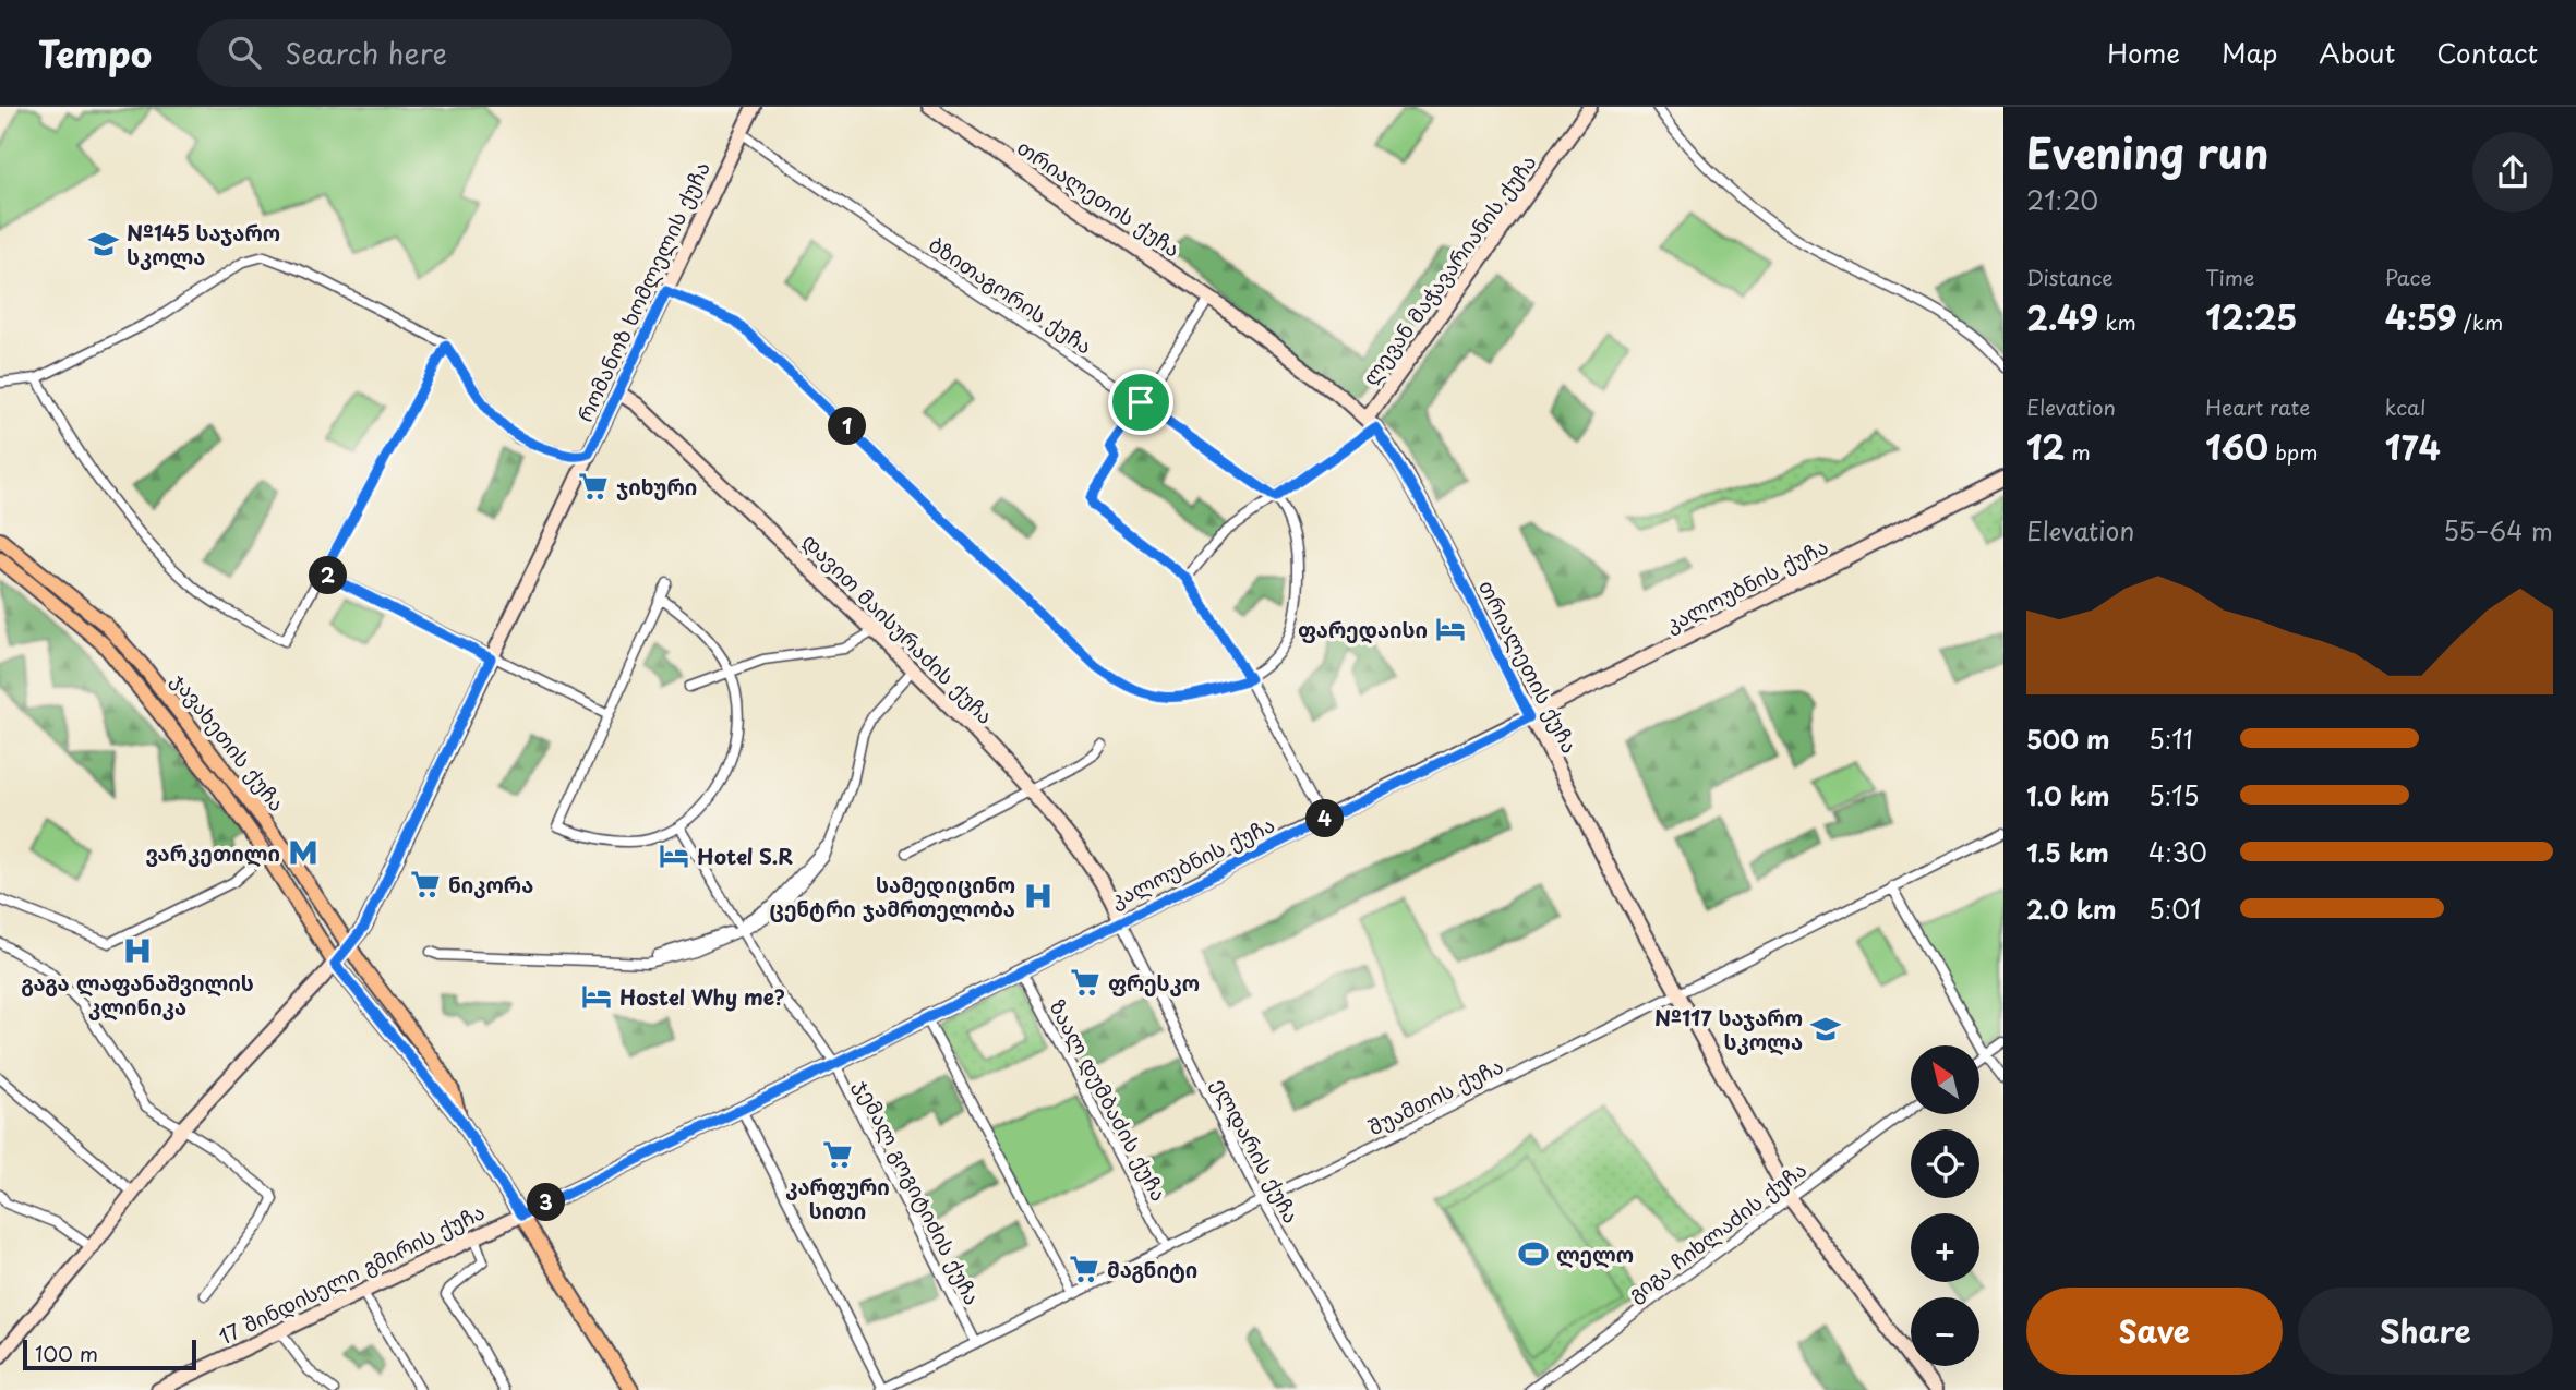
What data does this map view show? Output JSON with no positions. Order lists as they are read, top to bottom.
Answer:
{
  "streets": {
    "main road": ["ჯავახეთის ქუჩა"],
    "street": [
      "თრიალეთის ქუჩა",
      "ლევან მაჭავარიანის ქუჩა",
      "რომანოზ ხომლელის ქუჩა",
      "ბზითაგორის ქუჩა",
      "კალოუბნის ქუჩა",
      "დავით მაისურაძის ქუჩა",
      "შუამთის ქუჩა",
      "ზაალ დუმბაძის ქუჩა",
      "ელდარის ქუჩა",
      "ჯემალ გოგიტიძის ქუჩა",
      "გიგა ჩიხლაძის ქუჩა",
      "17 შინდისელი გმირის ქუჩა"
    ]
  },
  "crossings": [
    ["თრიალეთის ქუჩა", "ლევან მაჭავარიანის ქუჩა"],
    ["თრიალეთის ქუჩა", "კალოუბნის ქუჩა"],
    ["თრიალეთის ქუჩა", "შუამთის ქუჩა"],
    ["თრიალეთის ქუჩა", "გიგა ჩიხლაძის ქუჩა"],
    ["ლევან მაჭავარიანის ქუჩა", "ბზითაგორის ქუჩა"],
    ["რომანოზ ხომლელის ქუჩა", "ბზითაგორის ქუჩა"],
    ["რომანოზ ხომლელის ქუჩა", "დავით მაისურაძის ქუჩა"],
    ["რომანოზ ხომლელის ქუჩა", "ჯავახეთის ქუჩა"],
    ["კალოუბნის ქუჩა", "დავით მაისურაძის ქუჩა"],
    ["კალოუბნის ქუჩა", "ჯავახეთის ქუჩა"],
    ["კალოუბნის ქუჩა", "ზაალ დუმბაძის ქუჩა"],
    ["კალოუბნის ქუჩა", "ელდარის ქუჩა"],
    ["კალოუბნის ქუჩა", "ჯემალ გოგიტიძის ქუჩა"],
    ["კალოუბნის ქუჩა", "17 შინდისელი გმირის ქუჩა"],
    ["დავით მაისურაძის ქუჩა", "ელდარის ქუჩა"],
    ["ჯავახეთის ქუჩა", "17 შინდისელი გმირის ქუჩა"],
    ["შუამთის ქუჩა", "ზაალ დუმბაძის ქუჩა"],
    ["შუამთის ქუჩა", "ელდარის ქუჩა"],
    ["შუამთის ქუჩა", "ჯემალ გოგიტიძის ქუჩა"]
  ],
  "places": {
    "school or university": ["№145 საჯარო სკოლა", "№117 საჯარო სკოლა"],
    "supermarket": [
      "ჯიხური",
      "ნიკორა",
      "ფრესკო",
      "კარფური სითი",
      "მაგნიტი"
    ],
    "hotel": ["ფარედაისი", "Hotel S.R", "Hostel Why me?"],
    "metro station": ["ვარკეთილი"],
    "hospital": ["სამედიცინო ცენტრი ჯამრთელობა", "გაგა ლაფანაშვილის კლინიკა"],
    "sports": ["ლელო"]
  },
  "scale_bar": "100 m",
  "north": "top left",
  "page": {
    "header": "Tempo",
    "search": "Search here",
    "nav": [
      "Home",
      "Map",
      "About",
      "Contact"
    ],
    "heading": ["Evening run", "21:20"],
    "stats": [
      ["Distance", "2.49 km"],
      ["Time", "12:25"],
      ["Pace", "4:59 /km"],
      ["Elevation", "12 m"],
      ["Heart rate", "160 bpm"],
      ["kcal", "174"]
    ],
    "pins": [
      "1",
      "2",
      "4",
      "3"
    ],
    "chart": ["Elevation", "55–64 m"],
    "list": [
      {
        "name": "500 m",
        "note": "5:11"
      },
      {
        "name": "1.0 km",
        "note": "5:15"
      },
      {
        "name": "1.5 km",
        "note": "4:30"
      },
      {
        "name": "2.0 km",
        "note": "5:01"
      }
    ],
    "map_buttons": ["+", "−"],
    "buttons": ["Save", "Share"],
    "scale": "100 m"
  }
}
